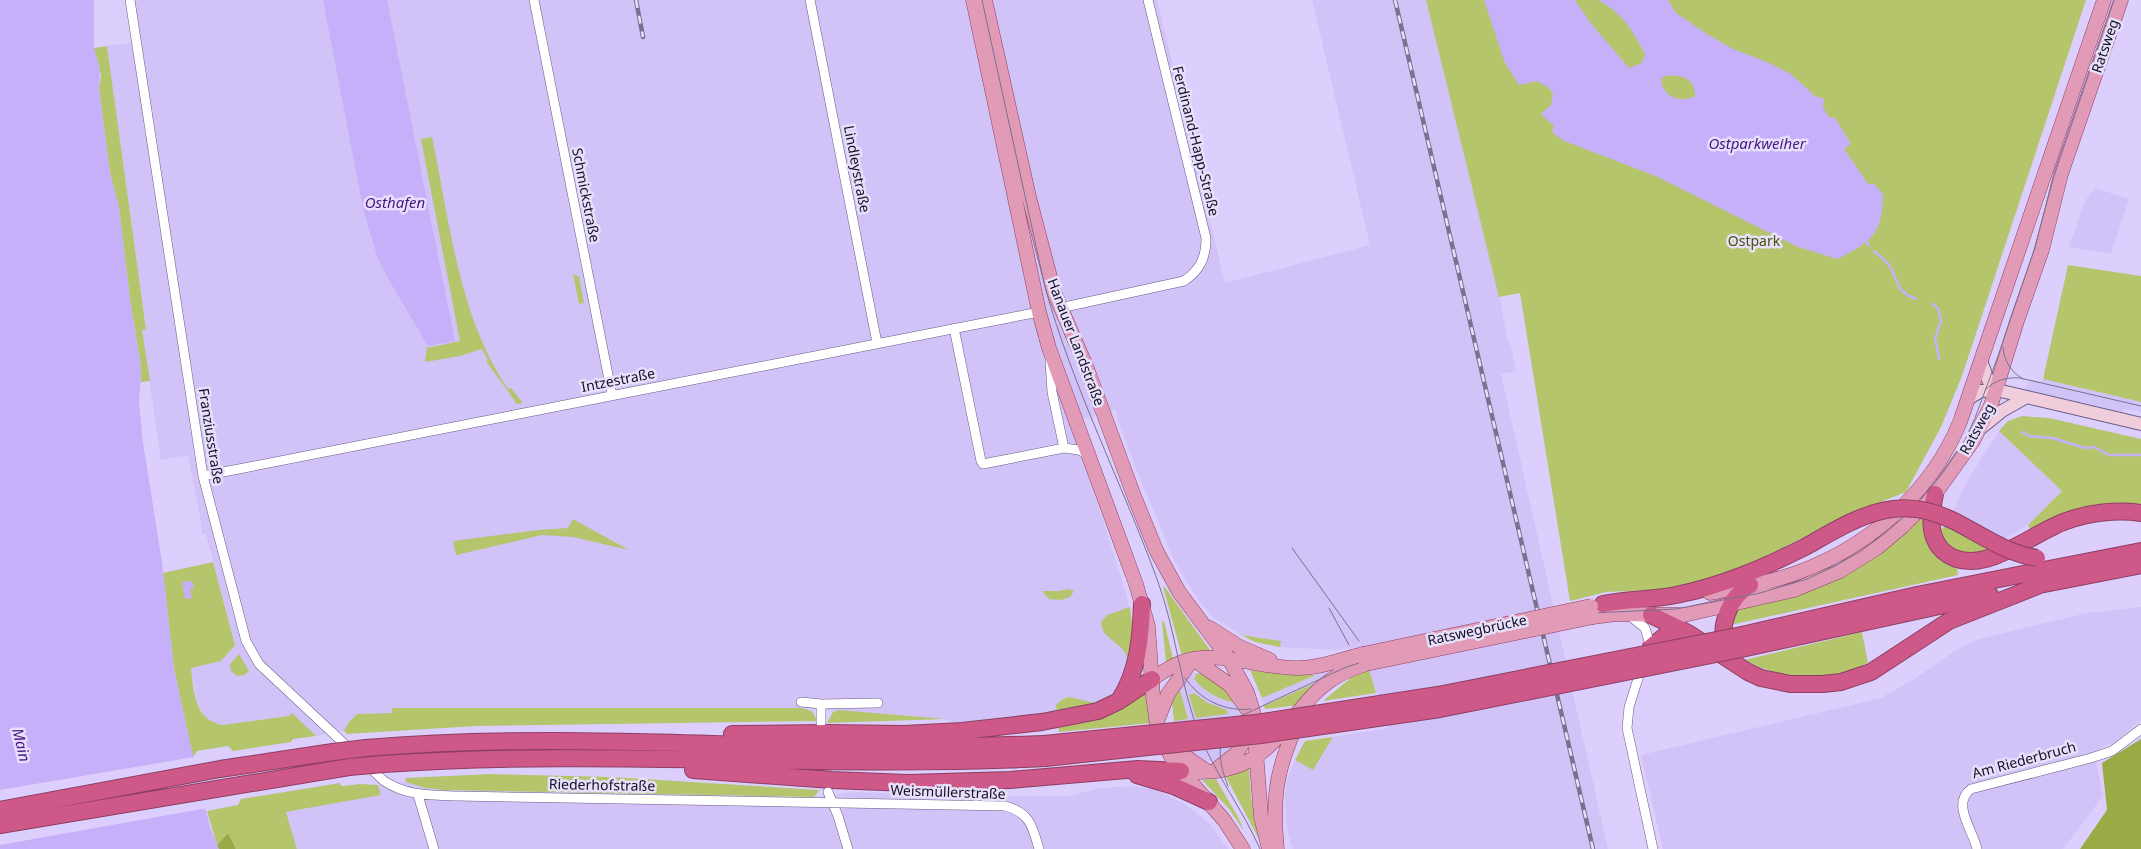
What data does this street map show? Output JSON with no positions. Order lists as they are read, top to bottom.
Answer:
{
  "streets": {
    "main road": ["Ratsweg", "Hanauer Landstraße", "Ratswegbrücke"],
    "street": [
      "Ferdinand-Happ-Straße",
      "Lindleystraße",
      "Schmickstraße",
      "Intzestraße",
      "Franziusstraße",
      "Am Riederbruch",
      "Riederhofstraße",
      "Weismüllerstraße"
    ]
  },
  "crossings": [
    ["Ratsweg", "Ratswegbrücke"],
    ["Ferdinand-Happ-Straße", "Hanauer Landstraße"],
    ["Lindleystraße", "Intzestraße"],
    ["Schmickstraße", "Intzestraße"],
    ["Hanauer Landstraße", "Intzestraße"],
    ["Intzestraße", "Franziusstraße"],
    ["Franziusstraße", "Riederhofstraße"],
    ["Riederhofstraße", "Weismüllerstraße"]
  ],
  "water": ["Ostparkweiher", "Osthafen", "Main"],
  "parks": ["Ostpark"]
}
